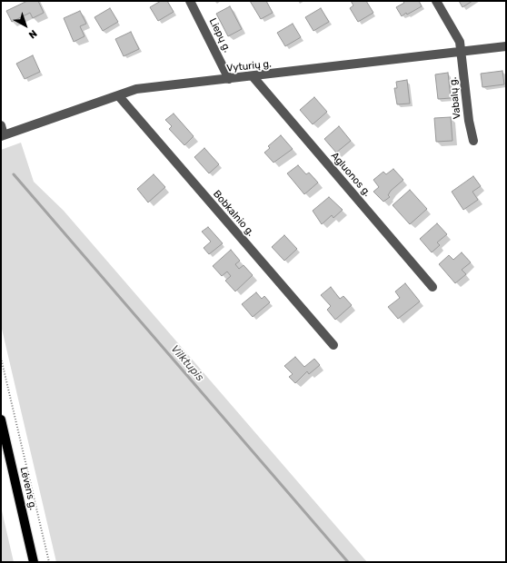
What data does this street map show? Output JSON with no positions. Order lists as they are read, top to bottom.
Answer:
{
  "streets": {
    "main road": ["Lėvens g."],
    "street": [
      "Liepų g.",
      "Vyturių g.",
      "Vabalų g.",
      "Agluonos g.",
      "Bobkalnio g."
    ]
  },
  "crossings": [
    ["Liepų g.", "Vyturių g."],
    ["Vyturių g.", "Vabalų g."],
    ["Vyturių g.", "Agluonos g."],
    ["Vyturių g.", "Bobkalnio g."]
  ],
  "water": ["Vilktupis"],
  "north": "bottom right"
}
